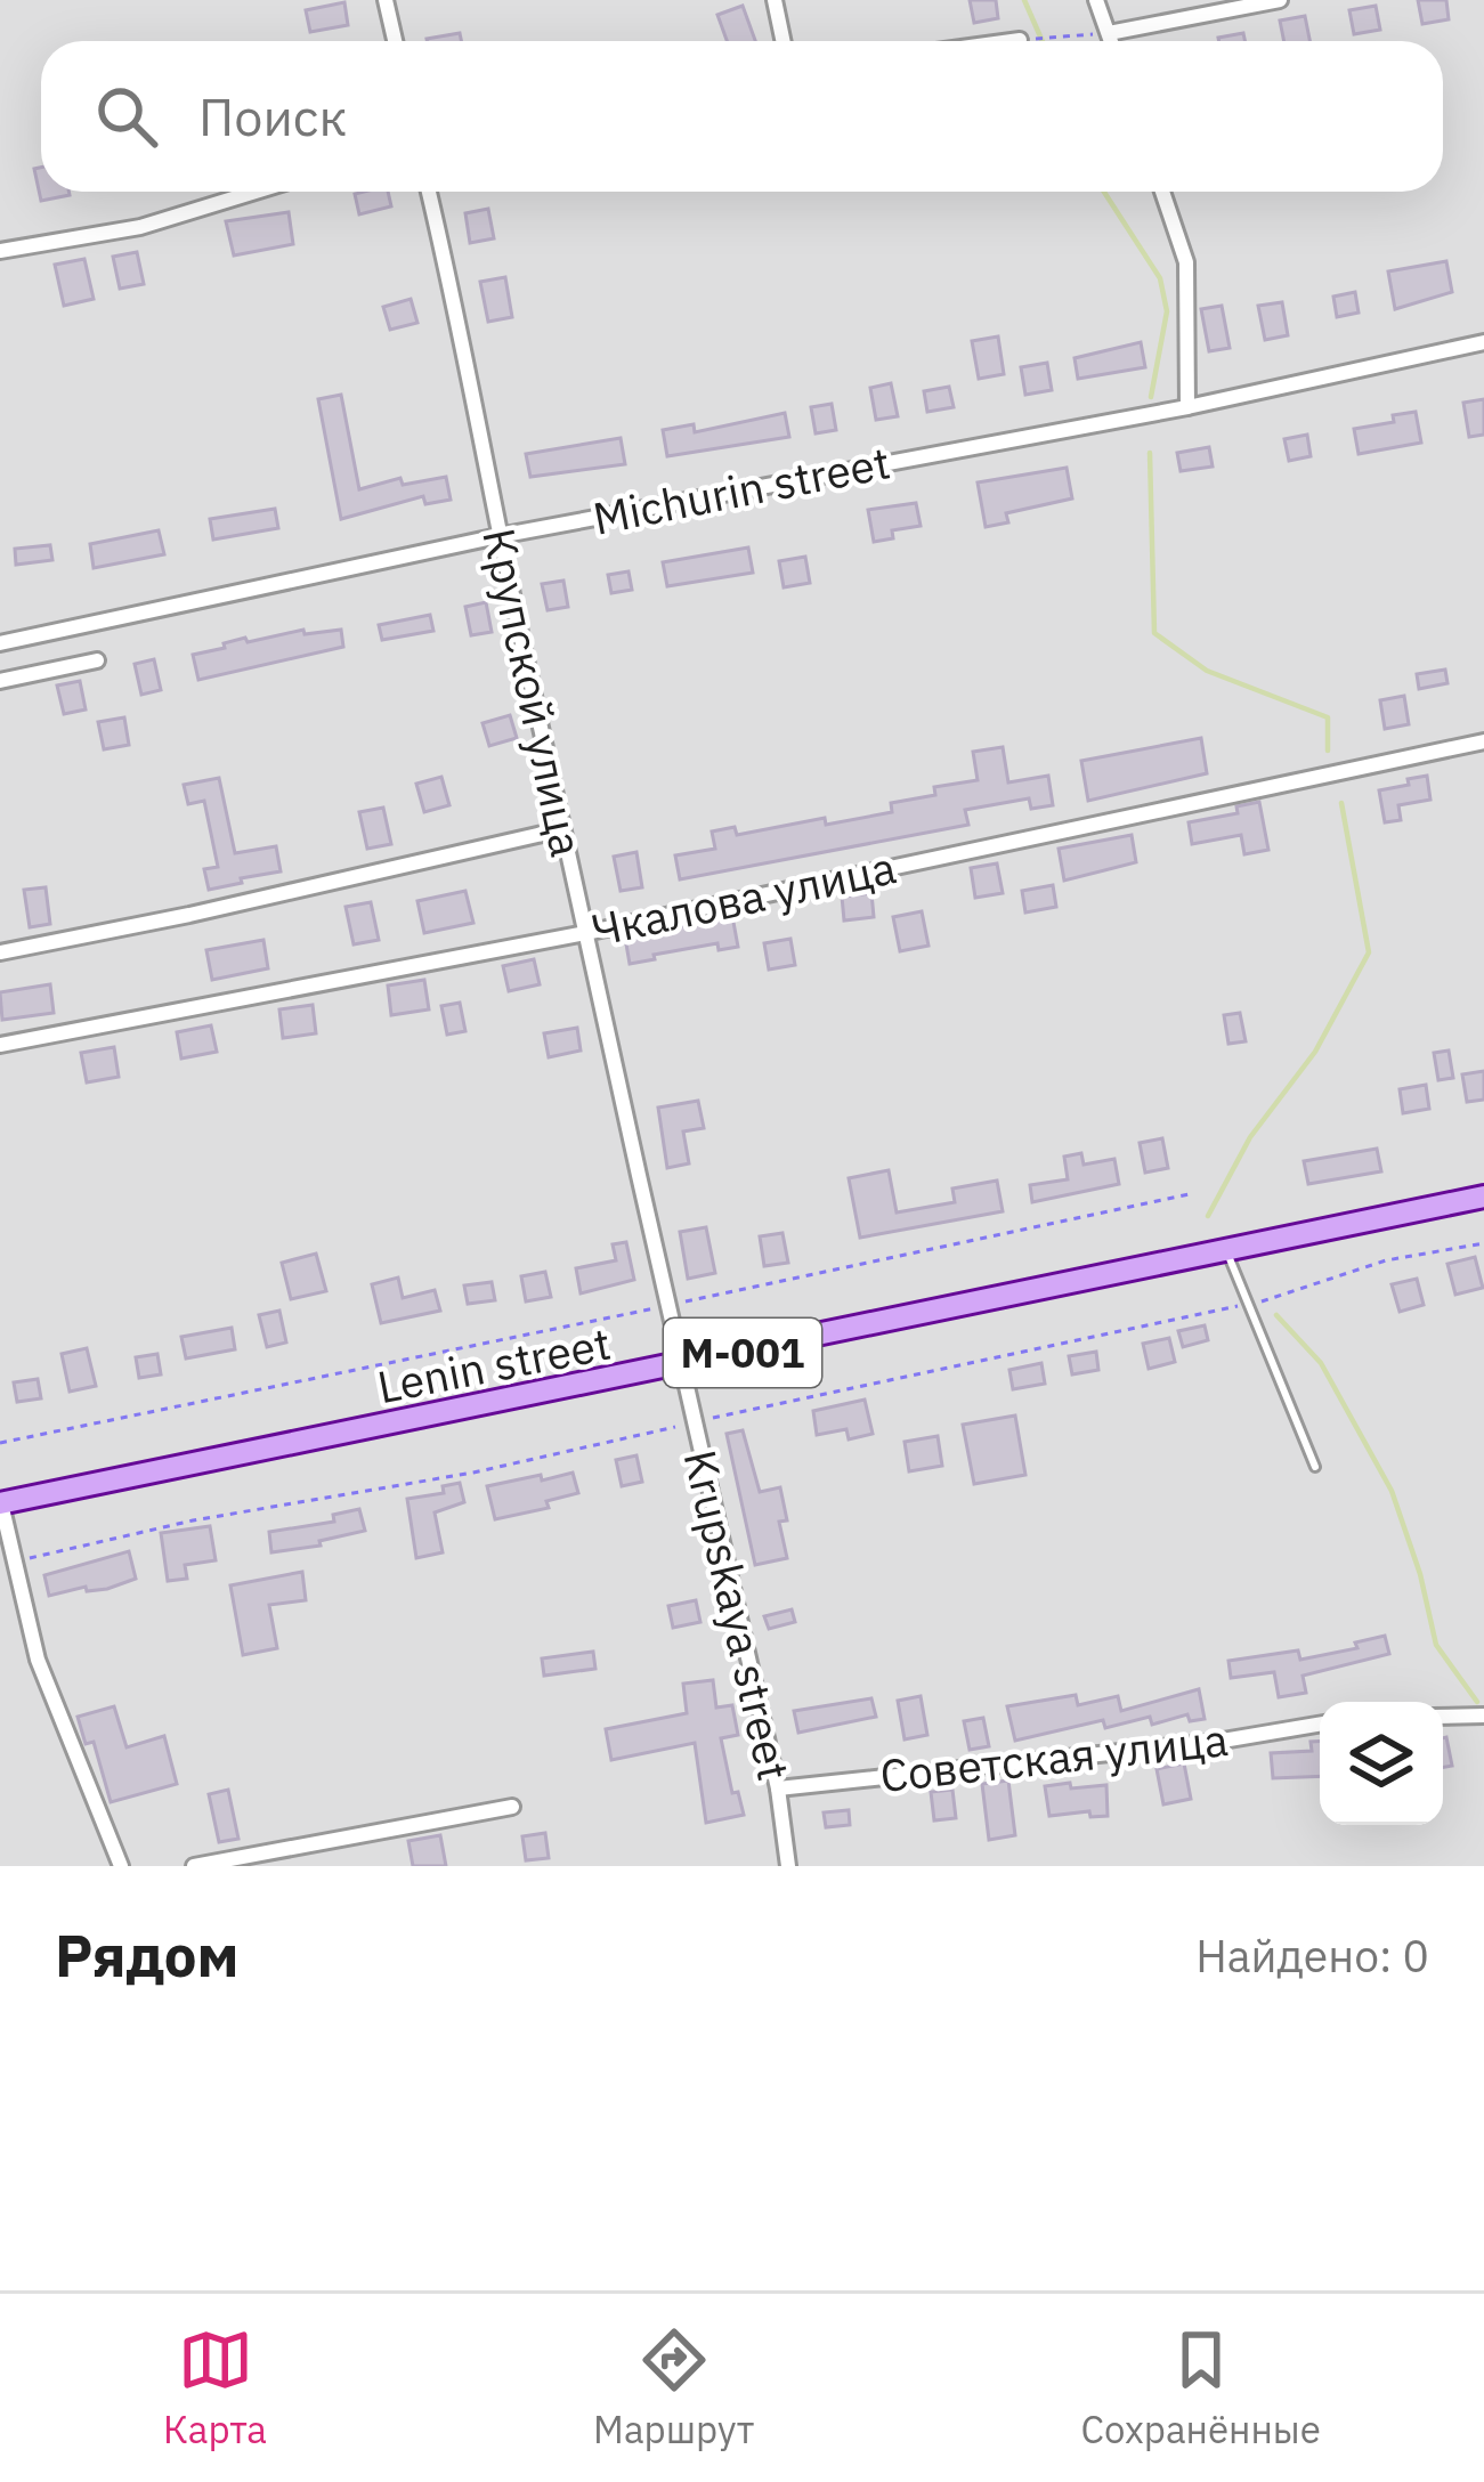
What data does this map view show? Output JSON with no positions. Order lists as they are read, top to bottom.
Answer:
{
  "streets": {
    "main road": ["М-001", "Lenin street"],
    "street": [
      "Michurin street",
      "Крупской улица",
      "Чкалова улица",
      "Krupskaya street",
      "Советская улица"
    ]
  },
  "crossings": [
    ["Michurin street", "Крупской улица"],
    ["Крупской улица", "Чкалова улица"],
    ["Крупской улица", "Lenin street"],
    ["Крупской улица", "Krupskaya street"],
    ["Lenin street", "Krupskaya street"],
    ["Krupskaya street", "Советская улица"]
  ],
  "page": {
    "search": "Поиск",
    "heading": ["Рядом", "Найдено: 0"],
    "nav": ["Карта", "Маршрут", "Сохранённые"]
  }
}
